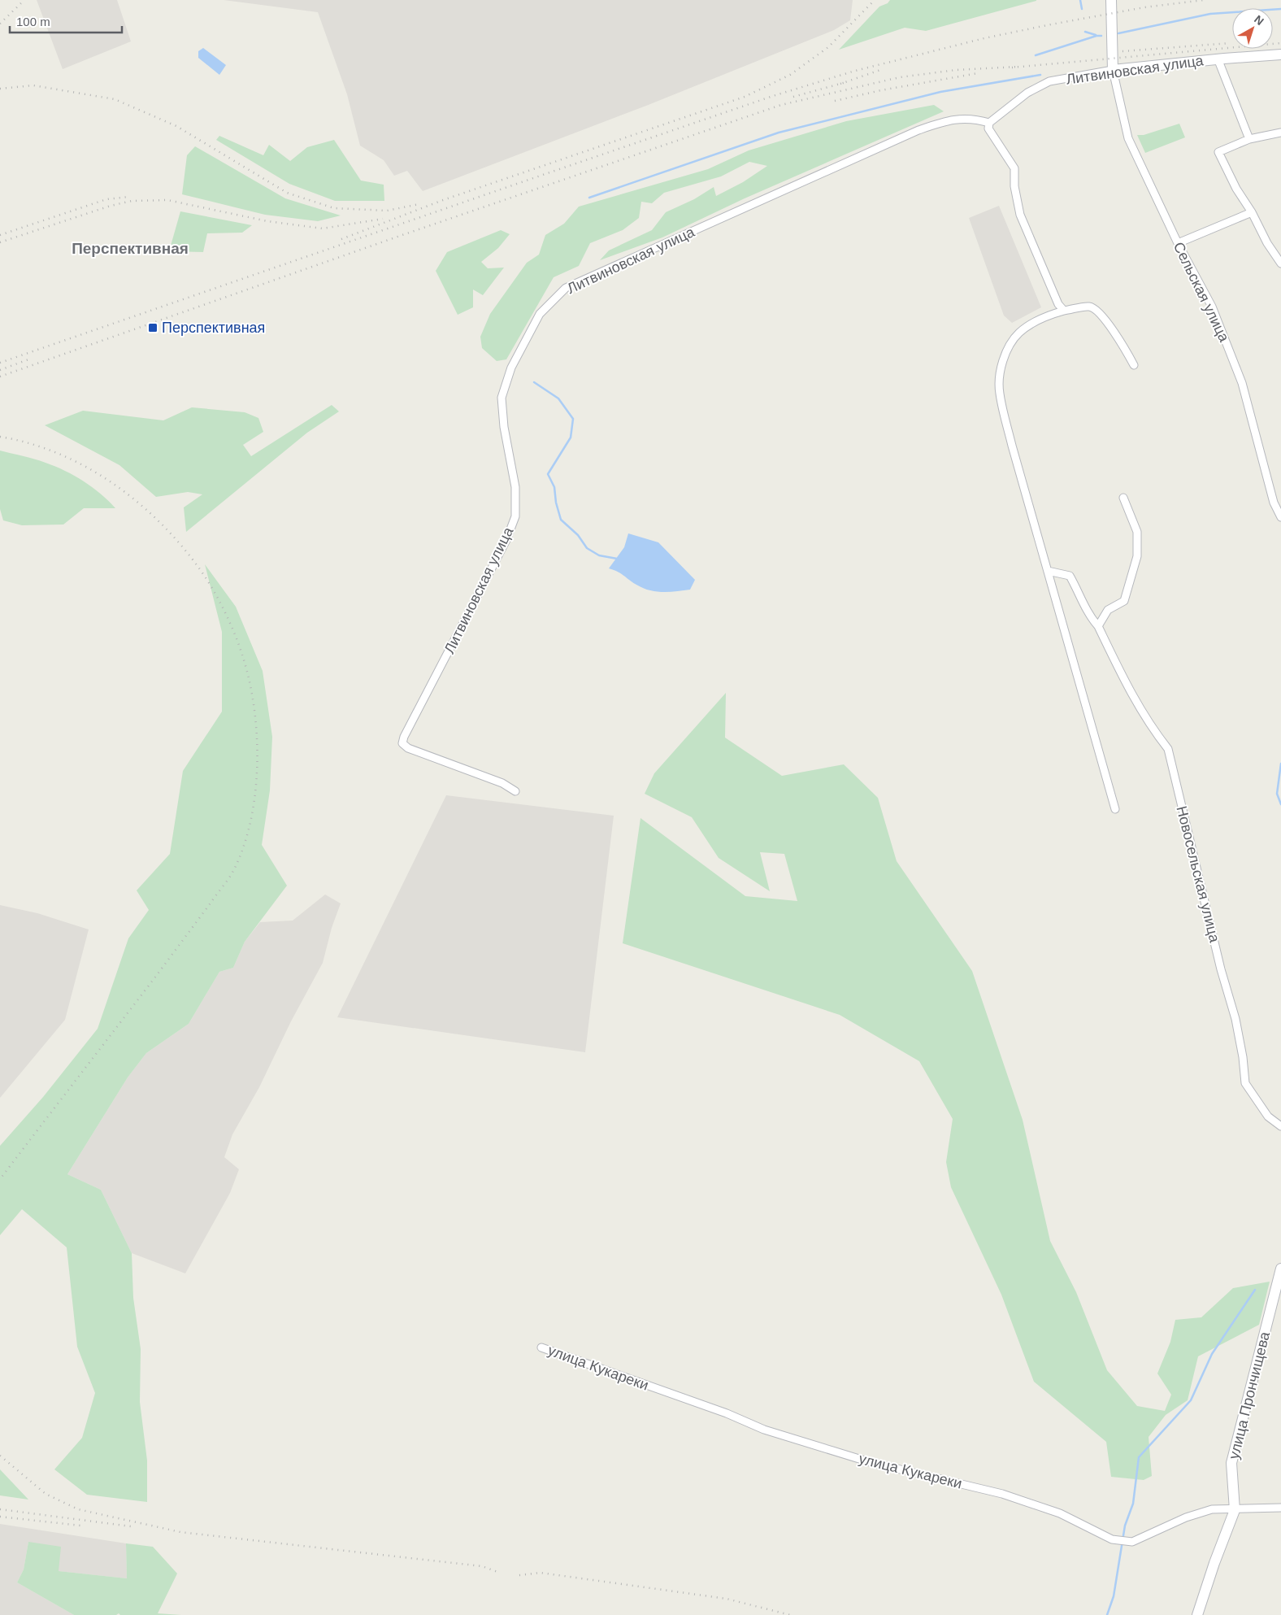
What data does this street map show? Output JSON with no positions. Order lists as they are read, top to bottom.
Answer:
{
  "streets": {
    "street": [
      "Литвиновская улица",
      "Сельская улица",
      "Новосельская улица",
      "улица Кукареки",
      "улица Прончищева"
    ]
  },
  "crossings": [
    ["Литвиновская улица", "Сельская улица"],
    ["улица Кукареки", "улица Прончищева"]
  ],
  "districts": ["Перспективная"],
  "places": {
    "transit": ["Перспективная"]
  },
  "scale_bar": "100 m",
  "north": "top right"
}
